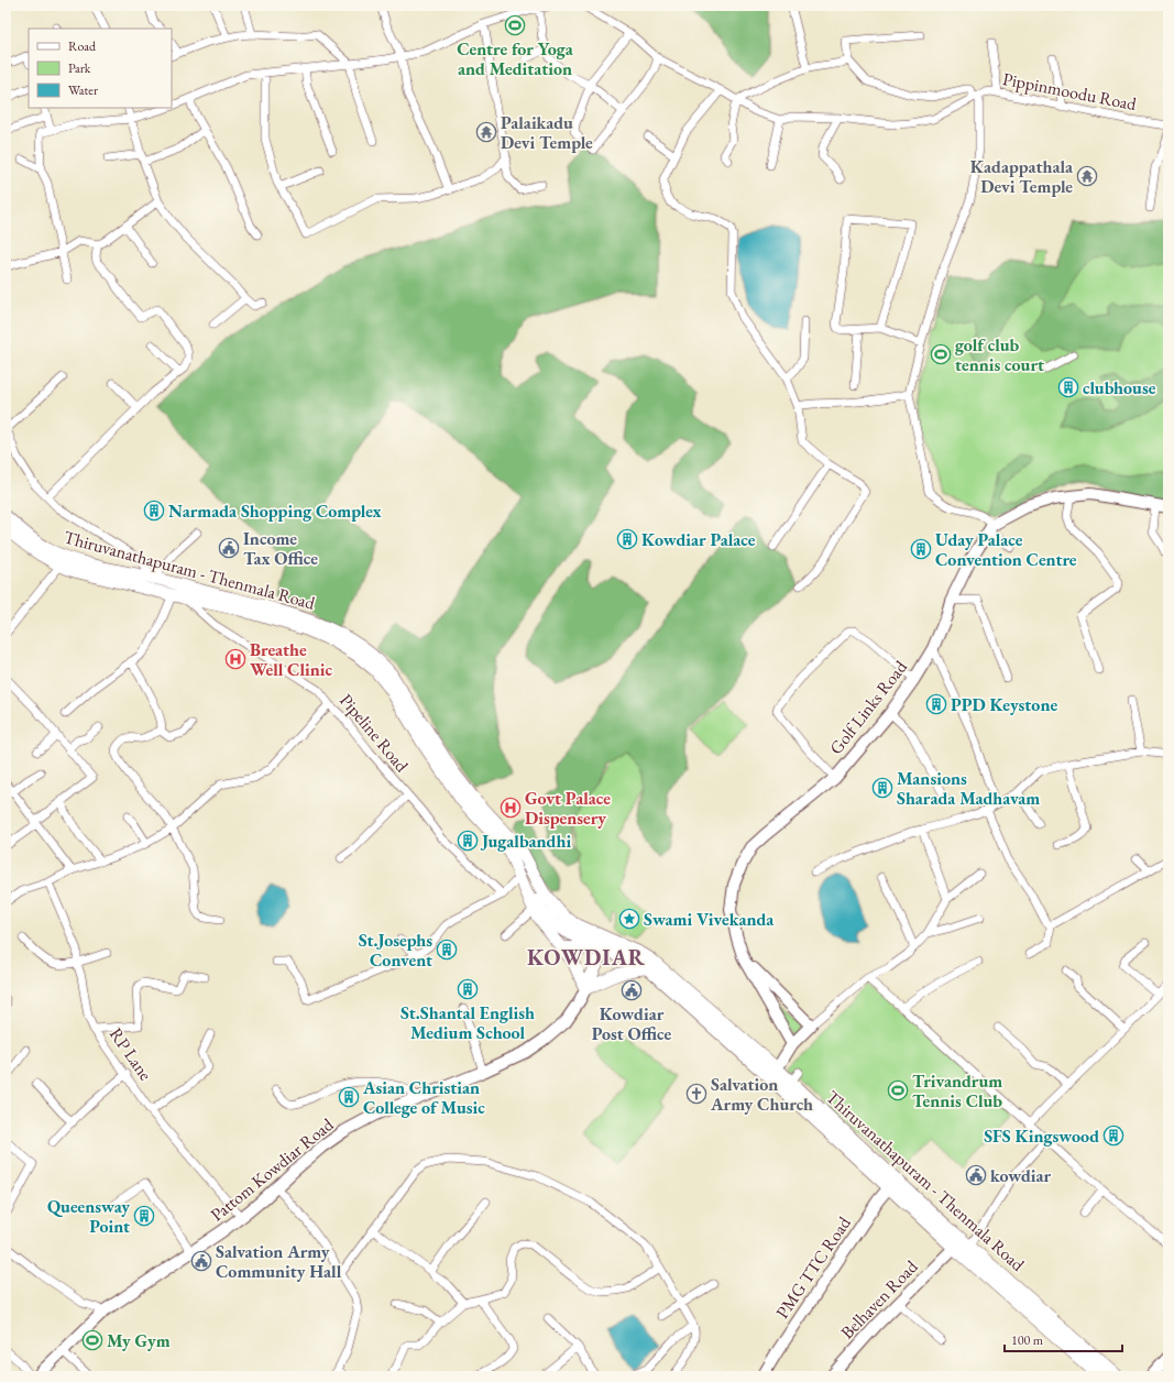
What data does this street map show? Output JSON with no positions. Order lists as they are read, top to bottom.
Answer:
{
  "streets": {
    "main road": ["Thiruvanathapuram - Thenmala Road"],
    "street": [
      "Pippinmoodu Road",
      "Golf Links Road",
      "Pipeline Road",
      "RP Lane",
      "Pattom Kowdiar Road",
      "PMG TTC Road",
      "Belhaven Road"
    ]
  },
  "crossings": [
    ["Thiruvanathapuram - Thenmala Road", "Pipeline Road"],
    ["Thiruvanathapuram - Thenmala Road", "PMG TTC Road"],
    ["RP Lane", "Pattom Kowdiar Road"]
  ],
  "districts": ["KOWDIAR"],
  "places": {
    "sports": [
      "Centre for Yoga and Meditation",
      "golf club tennis court",
      "Trivandrum Tennis Club",
      "My Gym"
    ],
    "temple": ["Palaikadu Devi Temple", "Kadappathala Devi Temple"],
    "building": [
      "clubhouse",
      "Narmada Shopping Complex",
      "Kowdiar Palace",
      "Uday Palace Convention Centre",
      "PPD Keystone",
      "Mansions Sharada Madhavam",
      "Jugalbandhi",
      "St.Josephs Convent",
      "St.Shantal English Medium School",
      "Asian Christian College of Music",
      "SFS Kingswood",
      "Queensway Point"
    ],
    "public building": [
      "Income Tax Office",
      "Kowdiar Post Office",
      "kowdiar",
      "Salvation Army Community Hall"
    ],
    "hospital": ["Breathe Well Clinic", "Govt Palace Dispensery"],
    "place": ["Swami Vivekanda"],
    "church": ["Salvation Army Church"]
  },
  "legend": ["Road", "Park", "Water"],
  "scale_bar": "100 m"
}
